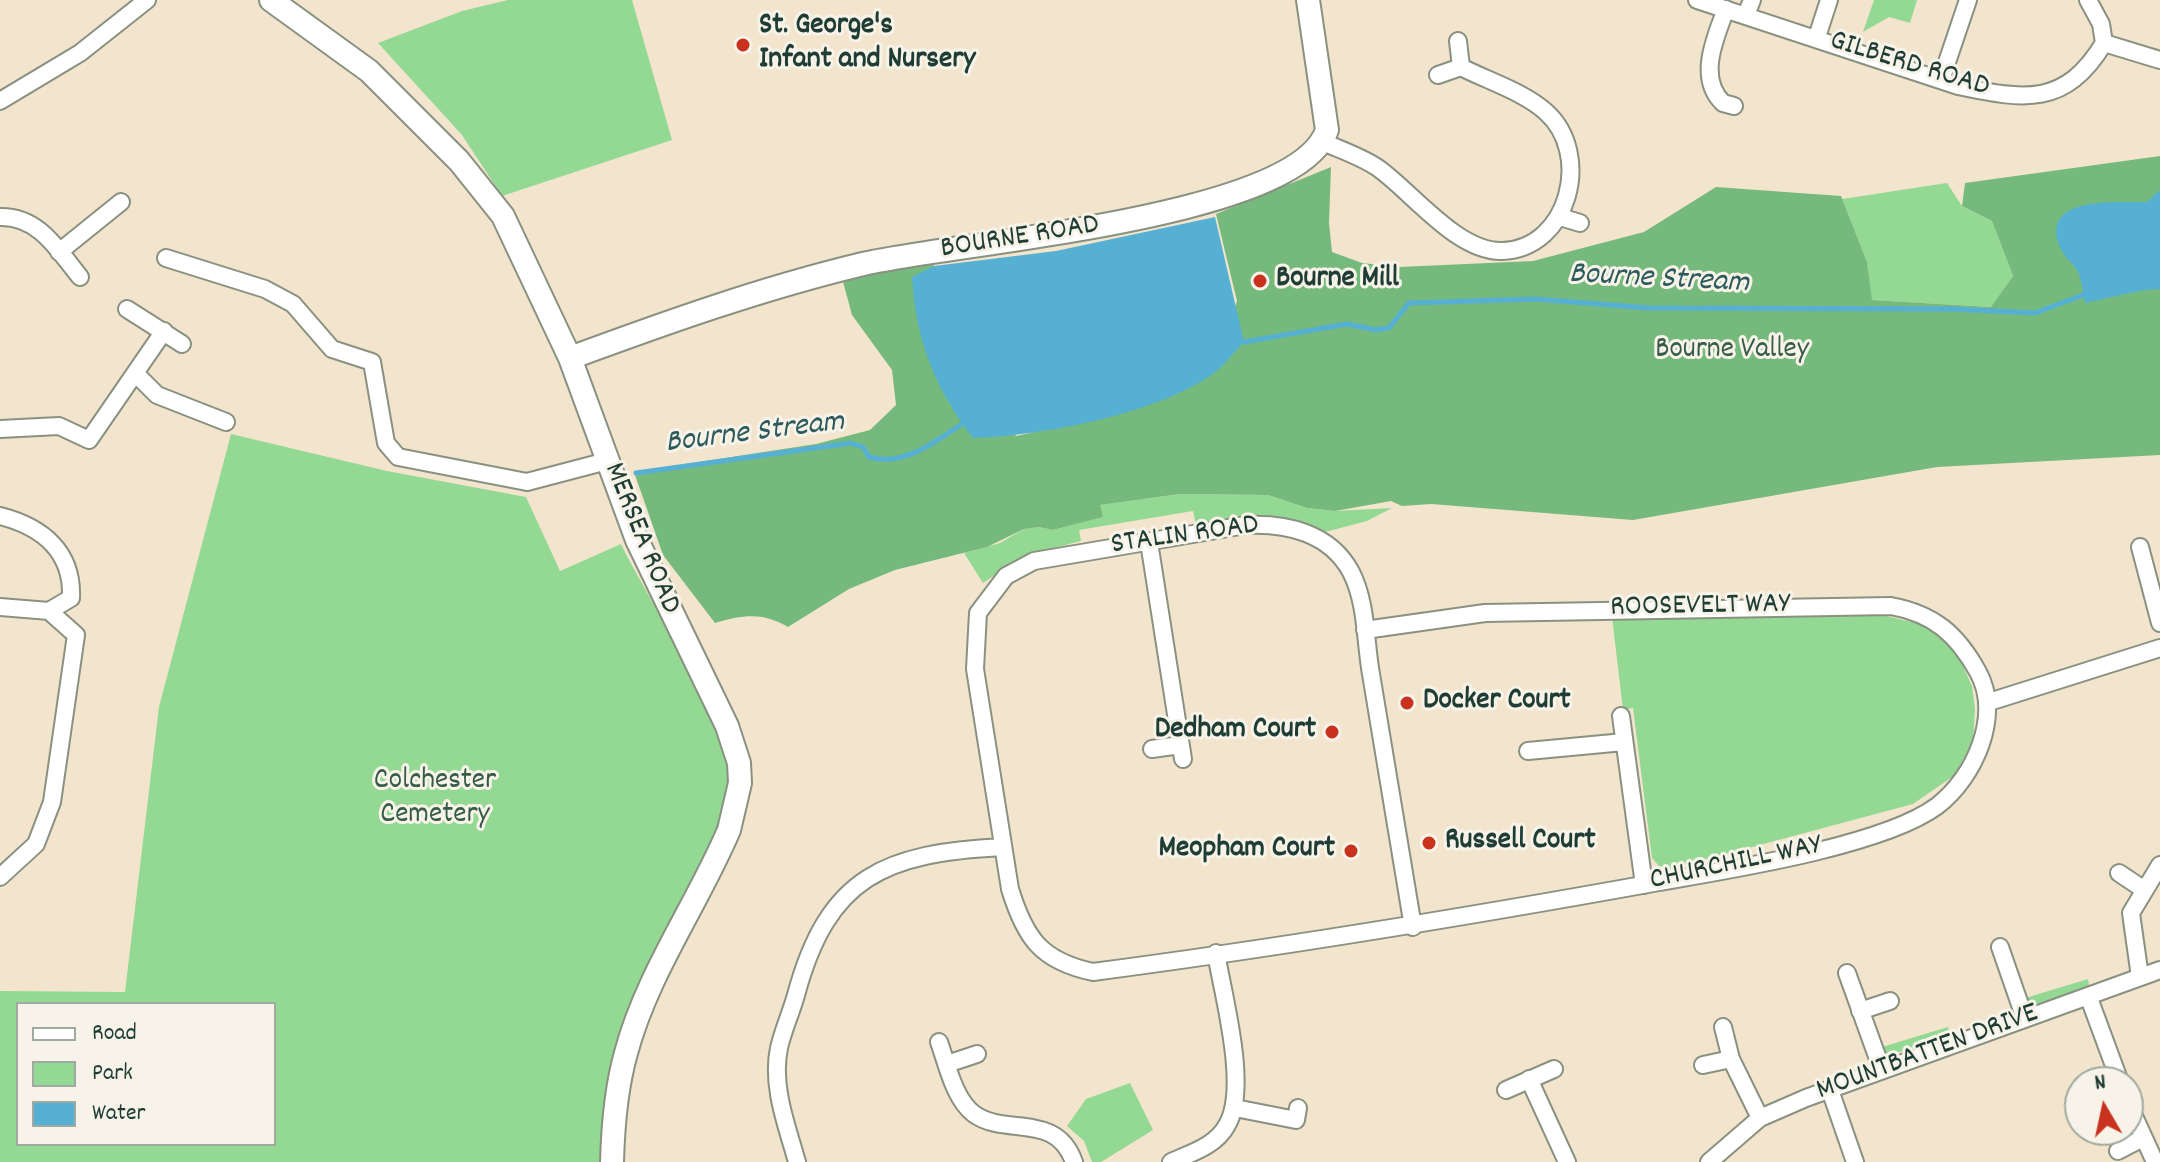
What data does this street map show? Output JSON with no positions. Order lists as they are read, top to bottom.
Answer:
{
  "streets": {
    "main road": ["BOURNE ROAD", "MERSEA ROAD"],
    "street": [
      "GILBERD ROAD",
      "STALIN ROAD",
      "ROOSEVELT WAY",
      "CHURCHILL WAY",
      "MOUNTBATTEN DRIVE"
    ]
  },
  "crossings": [
    ["BOURNE ROAD", "MERSEA ROAD"],
    ["STALIN ROAD", "ROOSEVELT WAY"],
    ["STALIN ROAD", "CHURCHILL WAY"],
    ["ROOSEVELT WAY", "CHURCHILL WAY"]
  ],
  "water": ["Bourne Stream"],
  "parks": ["Bourne Valley", "Colchester Cemetery"],
  "places": [
    "St. George's Infant and Nursery",
    "Bourne Mill",
    "Docker Court",
    "Dedham Court",
    "Russell Court",
    "Meopham Court"
  ],
  "legend": ["Road", "Park", "Water"],
  "north": "top"
}
